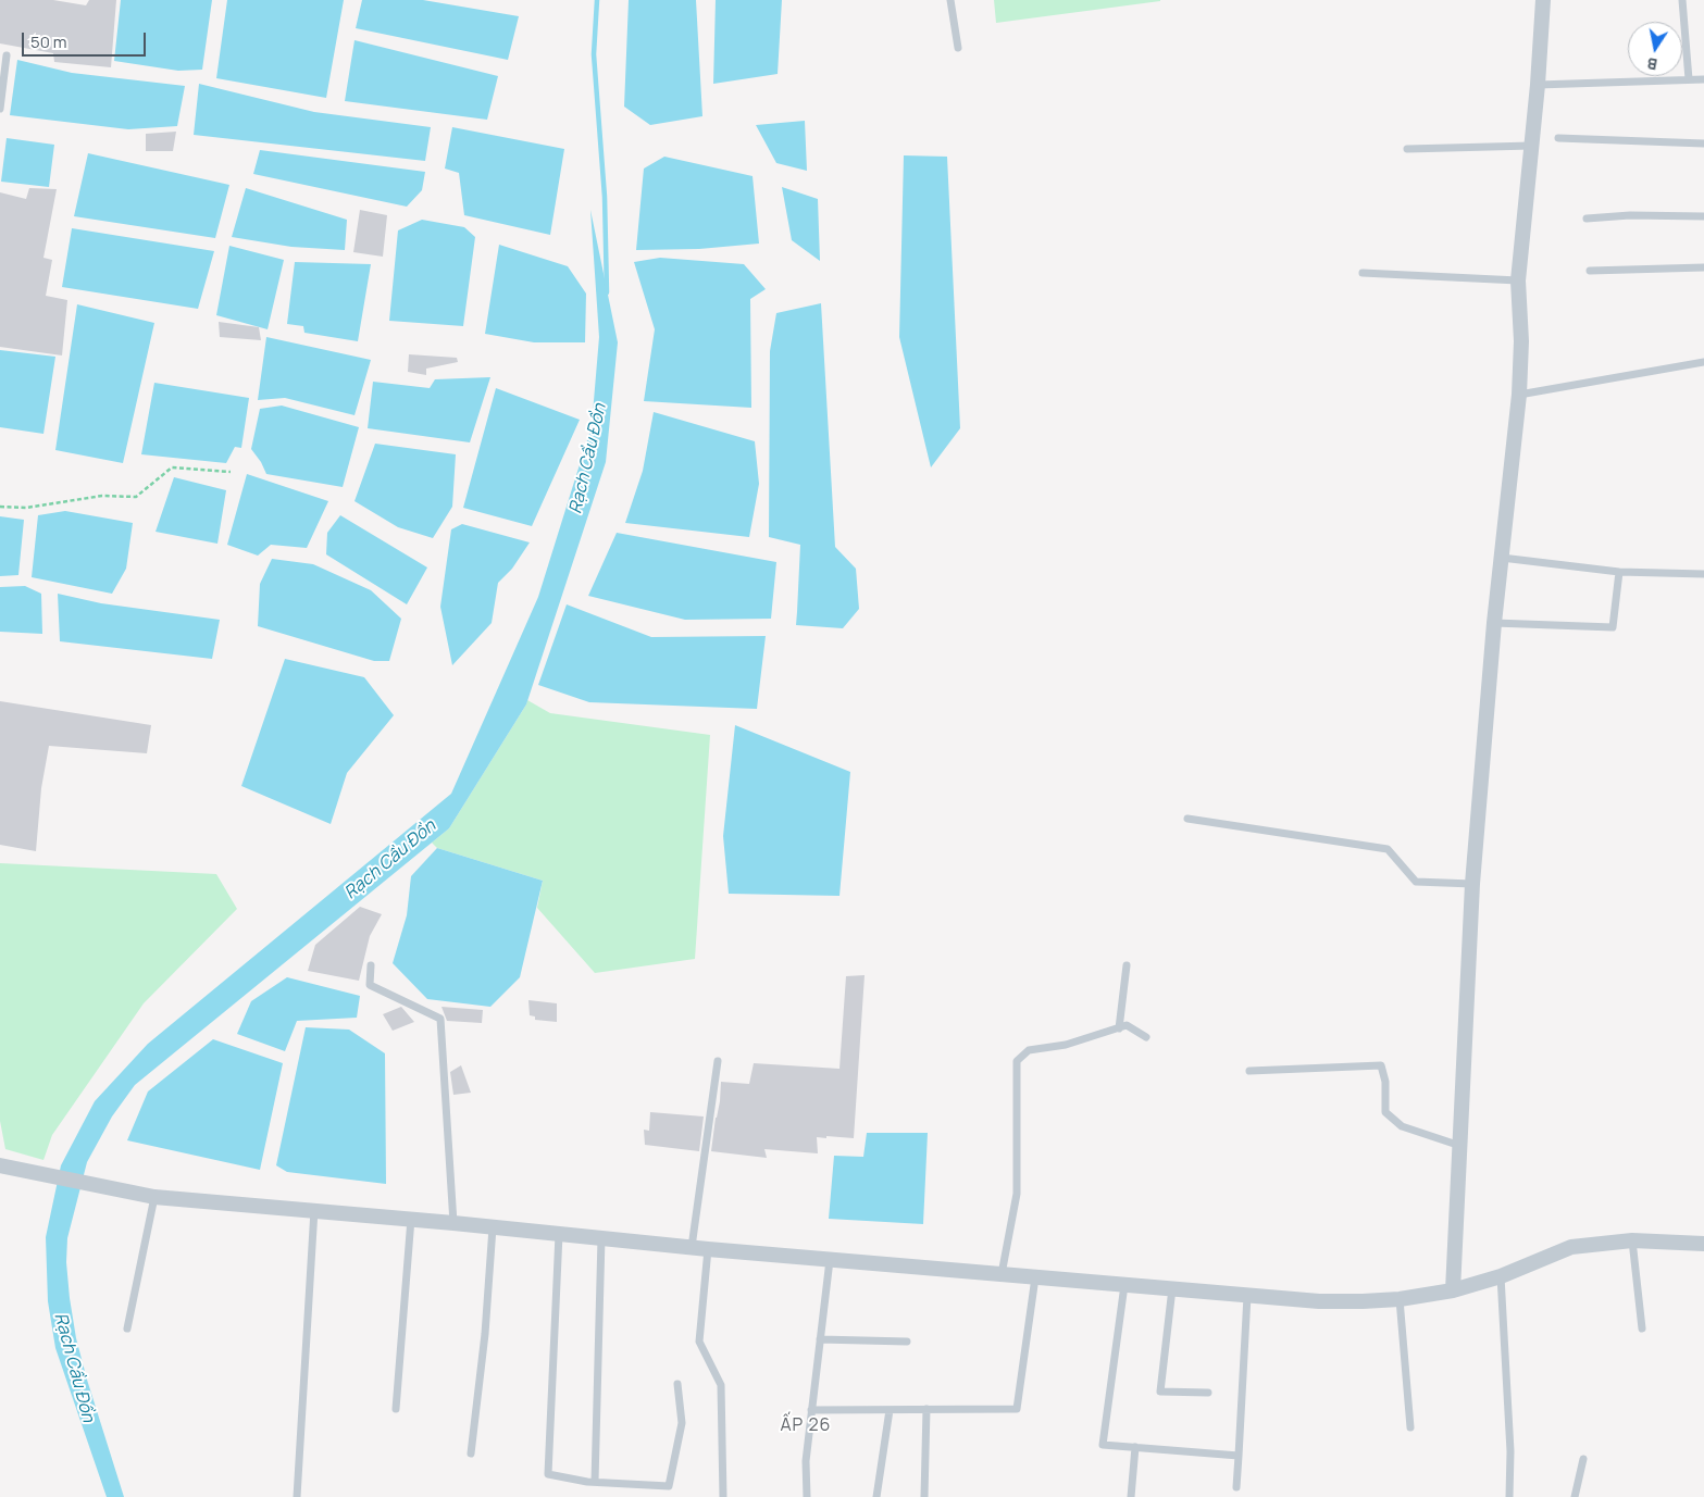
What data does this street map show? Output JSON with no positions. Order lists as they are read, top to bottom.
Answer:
{
  "districts": ["ẤP 26"],
  "water": ["Rạch Cầu Đồn"],
  "scale_bar": "50 m",
  "north": "bottom"
}
